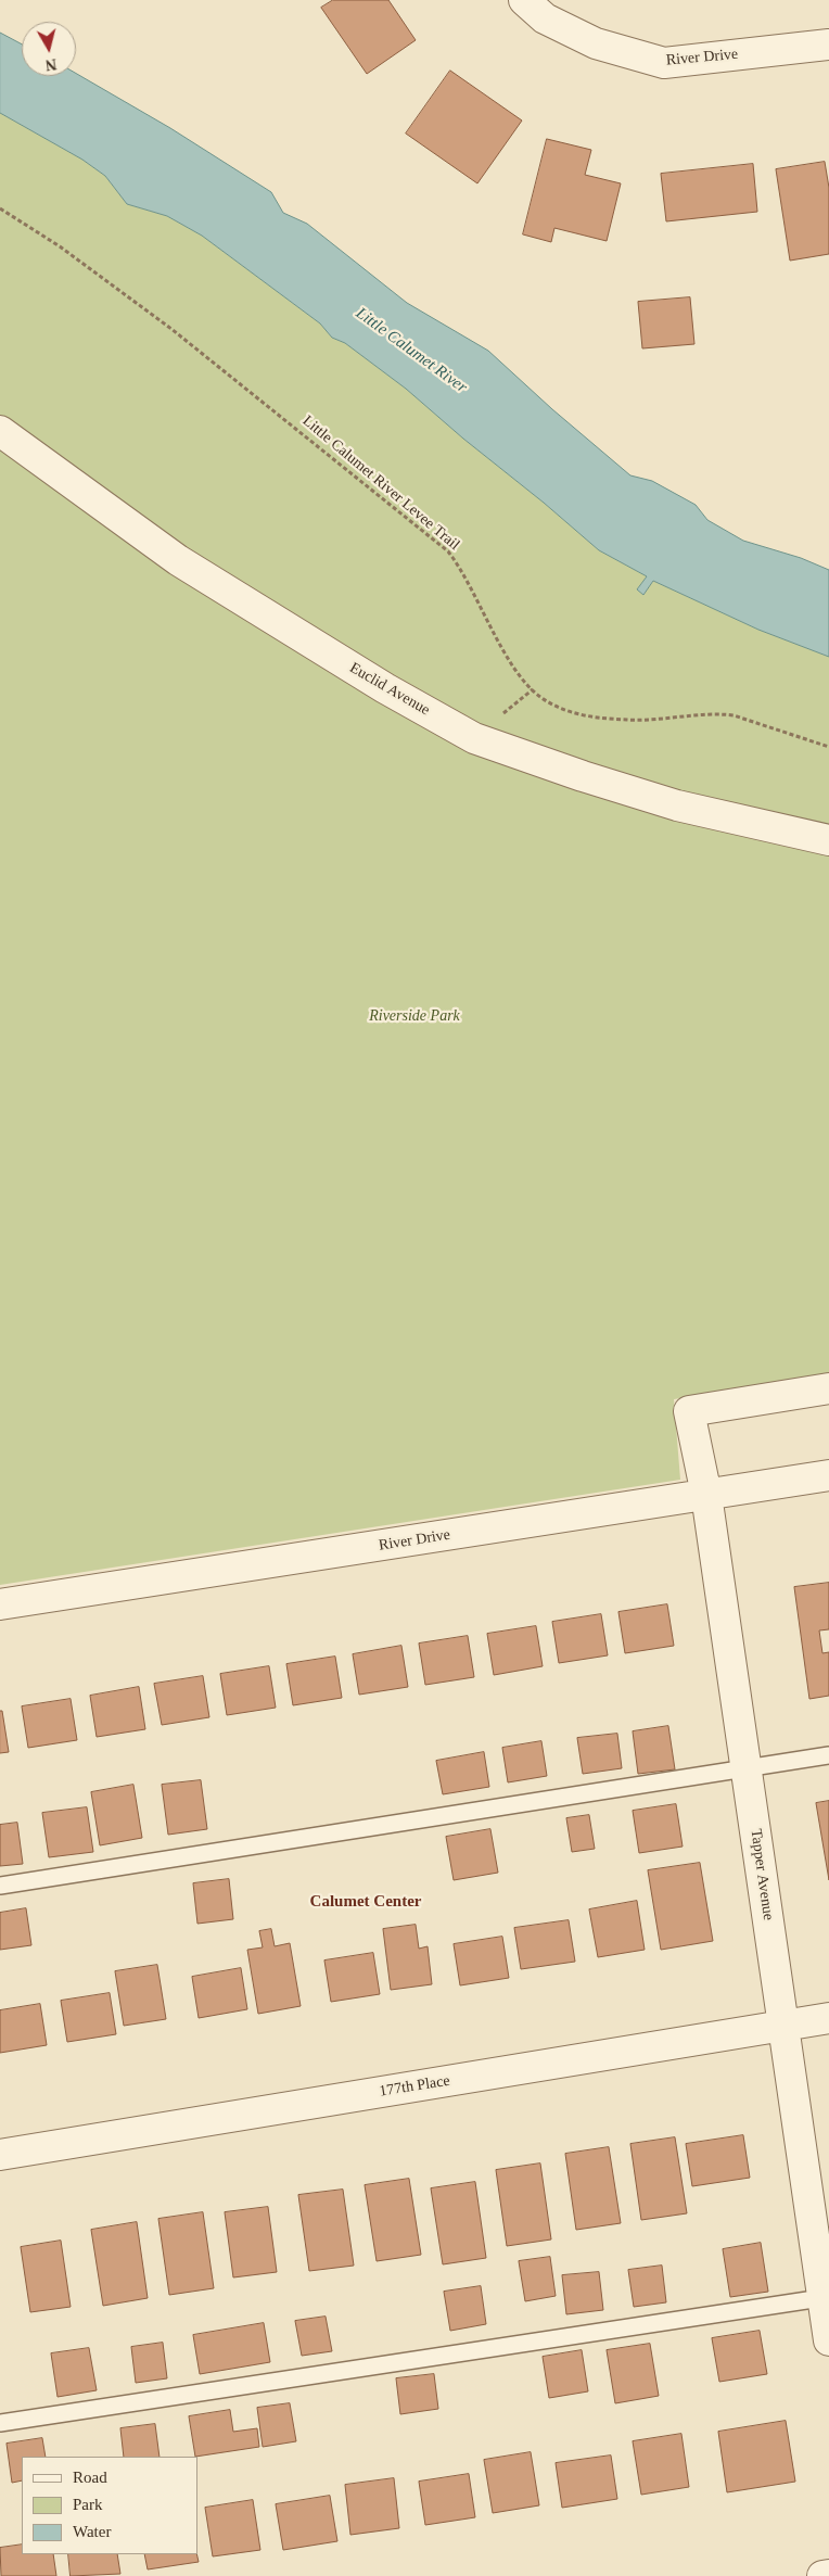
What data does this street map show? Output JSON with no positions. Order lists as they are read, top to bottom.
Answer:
{
  "streets": {
    "street": [
      "River Drive",
      "Euclid Avenue",
      "Tapper Avenue",
      "177th Place"
    ],
    "path": ["Little Calumet River Levee Trail"]
  },
  "crossings": [
    ["River Drive", "Tapper Avenue"],
    ["Tapper Avenue", "177th Place"]
  ],
  "districts": ["Calumet Center"],
  "water": ["Little Calumet River"],
  "parks": ["Riverside Park"],
  "legend": ["Road", "Park", "Water"],
  "north": "bottom"
}
